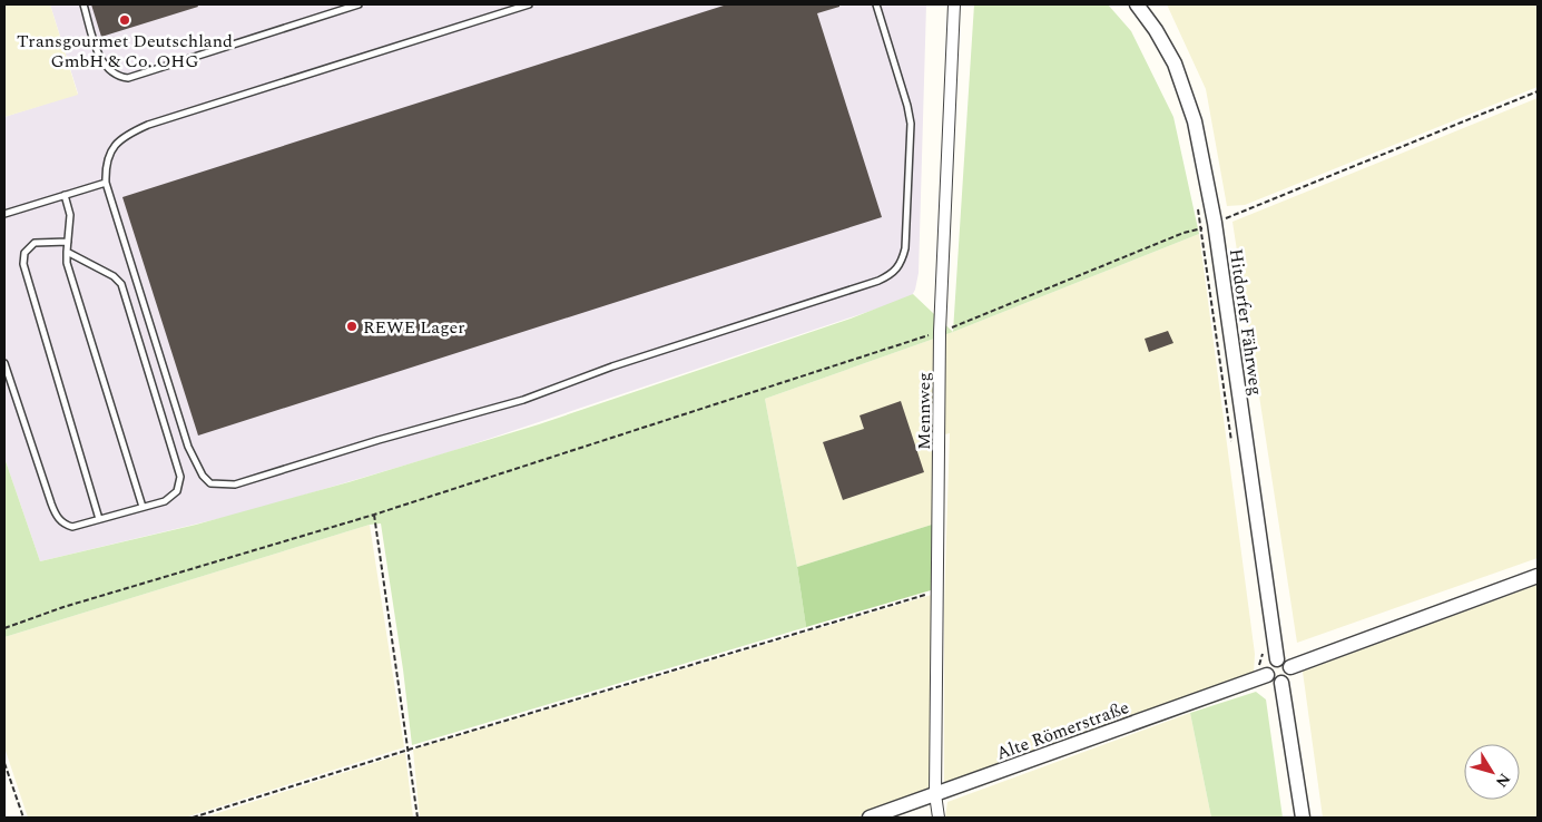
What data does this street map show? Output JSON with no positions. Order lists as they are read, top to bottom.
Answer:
{
  "streets": {
    "street": ["Hitdorfer Fährweg", "Mennweg", "Alte Römerstraße"]
  },
  "crossings": [
    ["Hitdorfer Fährweg", "Alte Römerstraße"],
    ["Mennweg", "Alte Römerstraße"]
  ],
  "places": ["Transgourmet Deutschland GmbH & Co. OHG", "REWE Lager"],
  "north": "bottom right"
}
